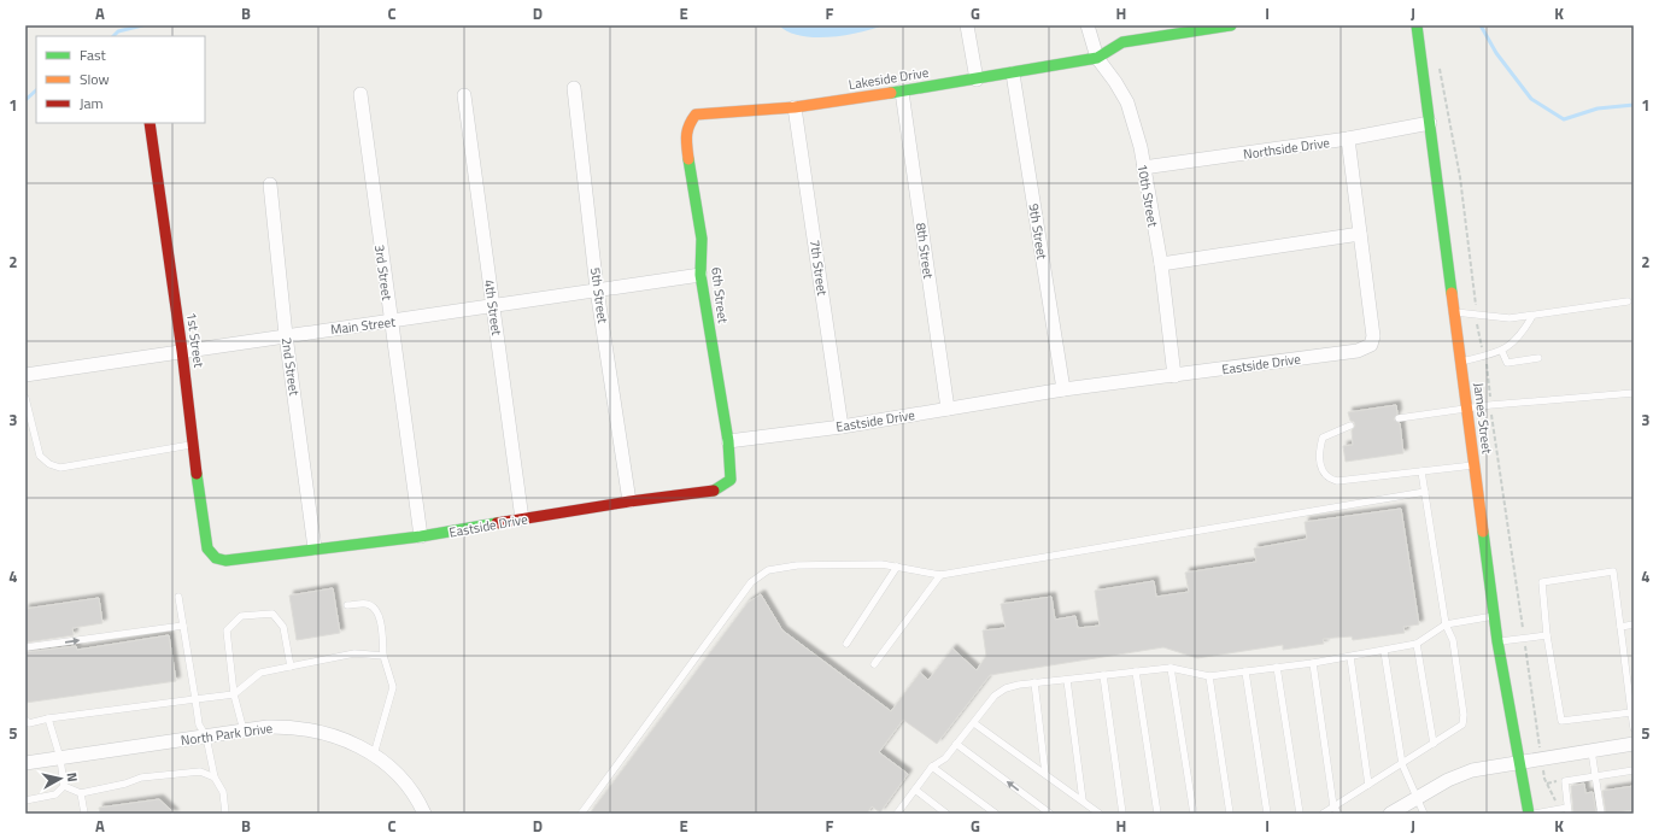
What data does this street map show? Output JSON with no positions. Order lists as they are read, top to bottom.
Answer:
{
  "streets": {
    "street": [
      "Lakeside Drive",
      "Northside Drive",
      "10th Street",
      "9th Street",
      "8th Street",
      "7th Street",
      "3rd Street",
      "5th Street",
      "6th Street",
      "4th Street",
      "Main Street",
      "1st Street",
      "Eastside Drive",
      "2nd Street",
      "James Street",
      "North Park Drive"
    ]
  },
  "crossings": [
    ["Lakeside Drive", "10th Street"],
    ["Lakeside Drive", "9th Street"],
    ["Lakeside Drive", "8th Street"],
    ["Lakeside Drive", "7th Street"],
    ["Lakeside Drive", "6th Street"],
    ["Northside Drive", "10th Street"],
    ["Northside Drive", "Eastside Drive"],
    ["Northside Drive", "James Street"],
    ["10th Street", "Eastside Drive"],
    ["9th Street", "Eastside Drive"],
    ["8th Street", "Eastside Drive"],
    ["7th Street", "Eastside Drive"],
    ["3rd Street", "Main Street"],
    ["3rd Street", "Eastside Drive"],
    ["5th Street", "Main Street"],
    ["5th Street", "Eastside Drive"],
    ["6th Street", "Main Street"],
    ["6th Street", "Eastside Drive"],
    ["4th Street", "Main Street"],
    ["4th Street", "Eastside Drive"],
    ["Main Street", "1st Street"],
    ["Main Street", "2nd Street"],
    ["1st Street", "Eastside Drive"],
    ["Eastside Drive", "2nd Street"]
  ],
  "legend": ["Fast", "Slow", "Jam"],
  "north": "right",
  "grid": {
    "columns": [
      "A",
      "B",
      "C",
      "D",
      "E",
      "F",
      "G",
      "H",
      "I",
      "J",
      "K"
    ],
    "rows": [
      "1",
      "2",
      "3",
      "4",
      "5"
    ]
  }
}
